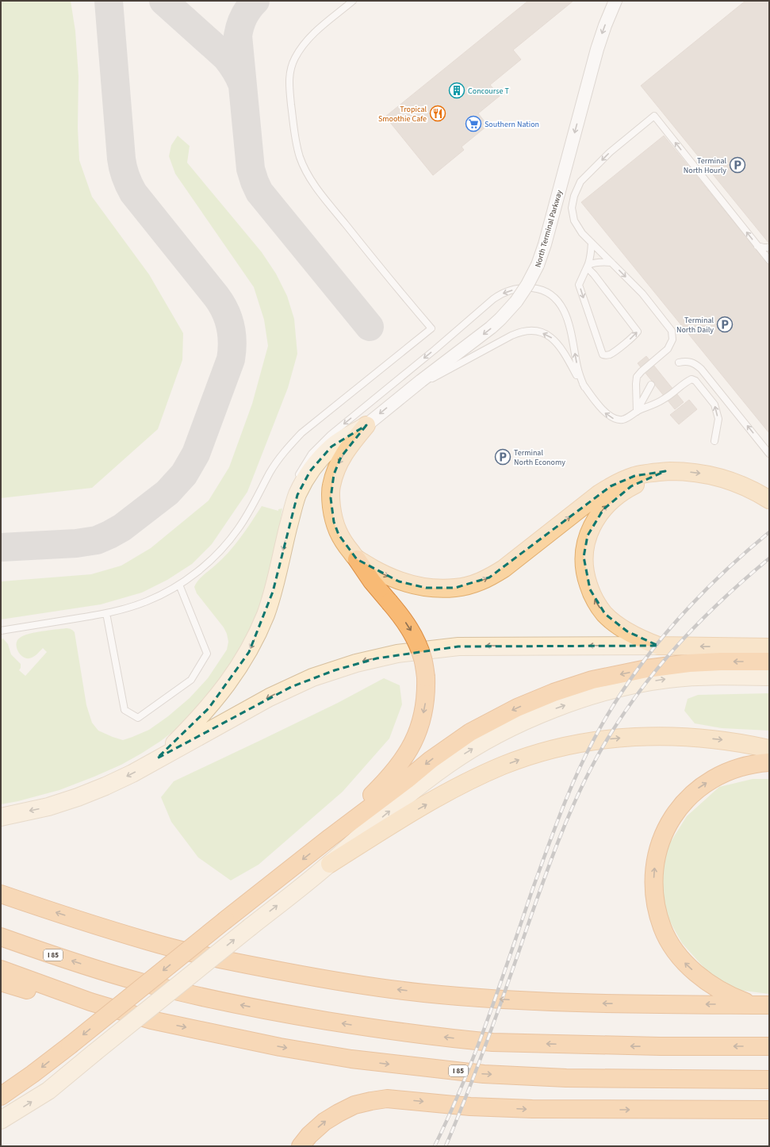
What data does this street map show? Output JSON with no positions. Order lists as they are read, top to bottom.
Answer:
{
  "streets": {
    "highway": ["I 85"],
    "street": ["North Terminal Parkway"]
  },
  "one_way": ["North Terminal Parkway"],
  "places": {
    "building": ["Concourse T"],
    "restaurant": ["Tropical Smoothie Cafe"],
    "supermarket": ["Southern Nation"],
    "parking": ["Terminal North Hourly", "Terminal North Daily", "Terminal North Economy"]
  }
}
